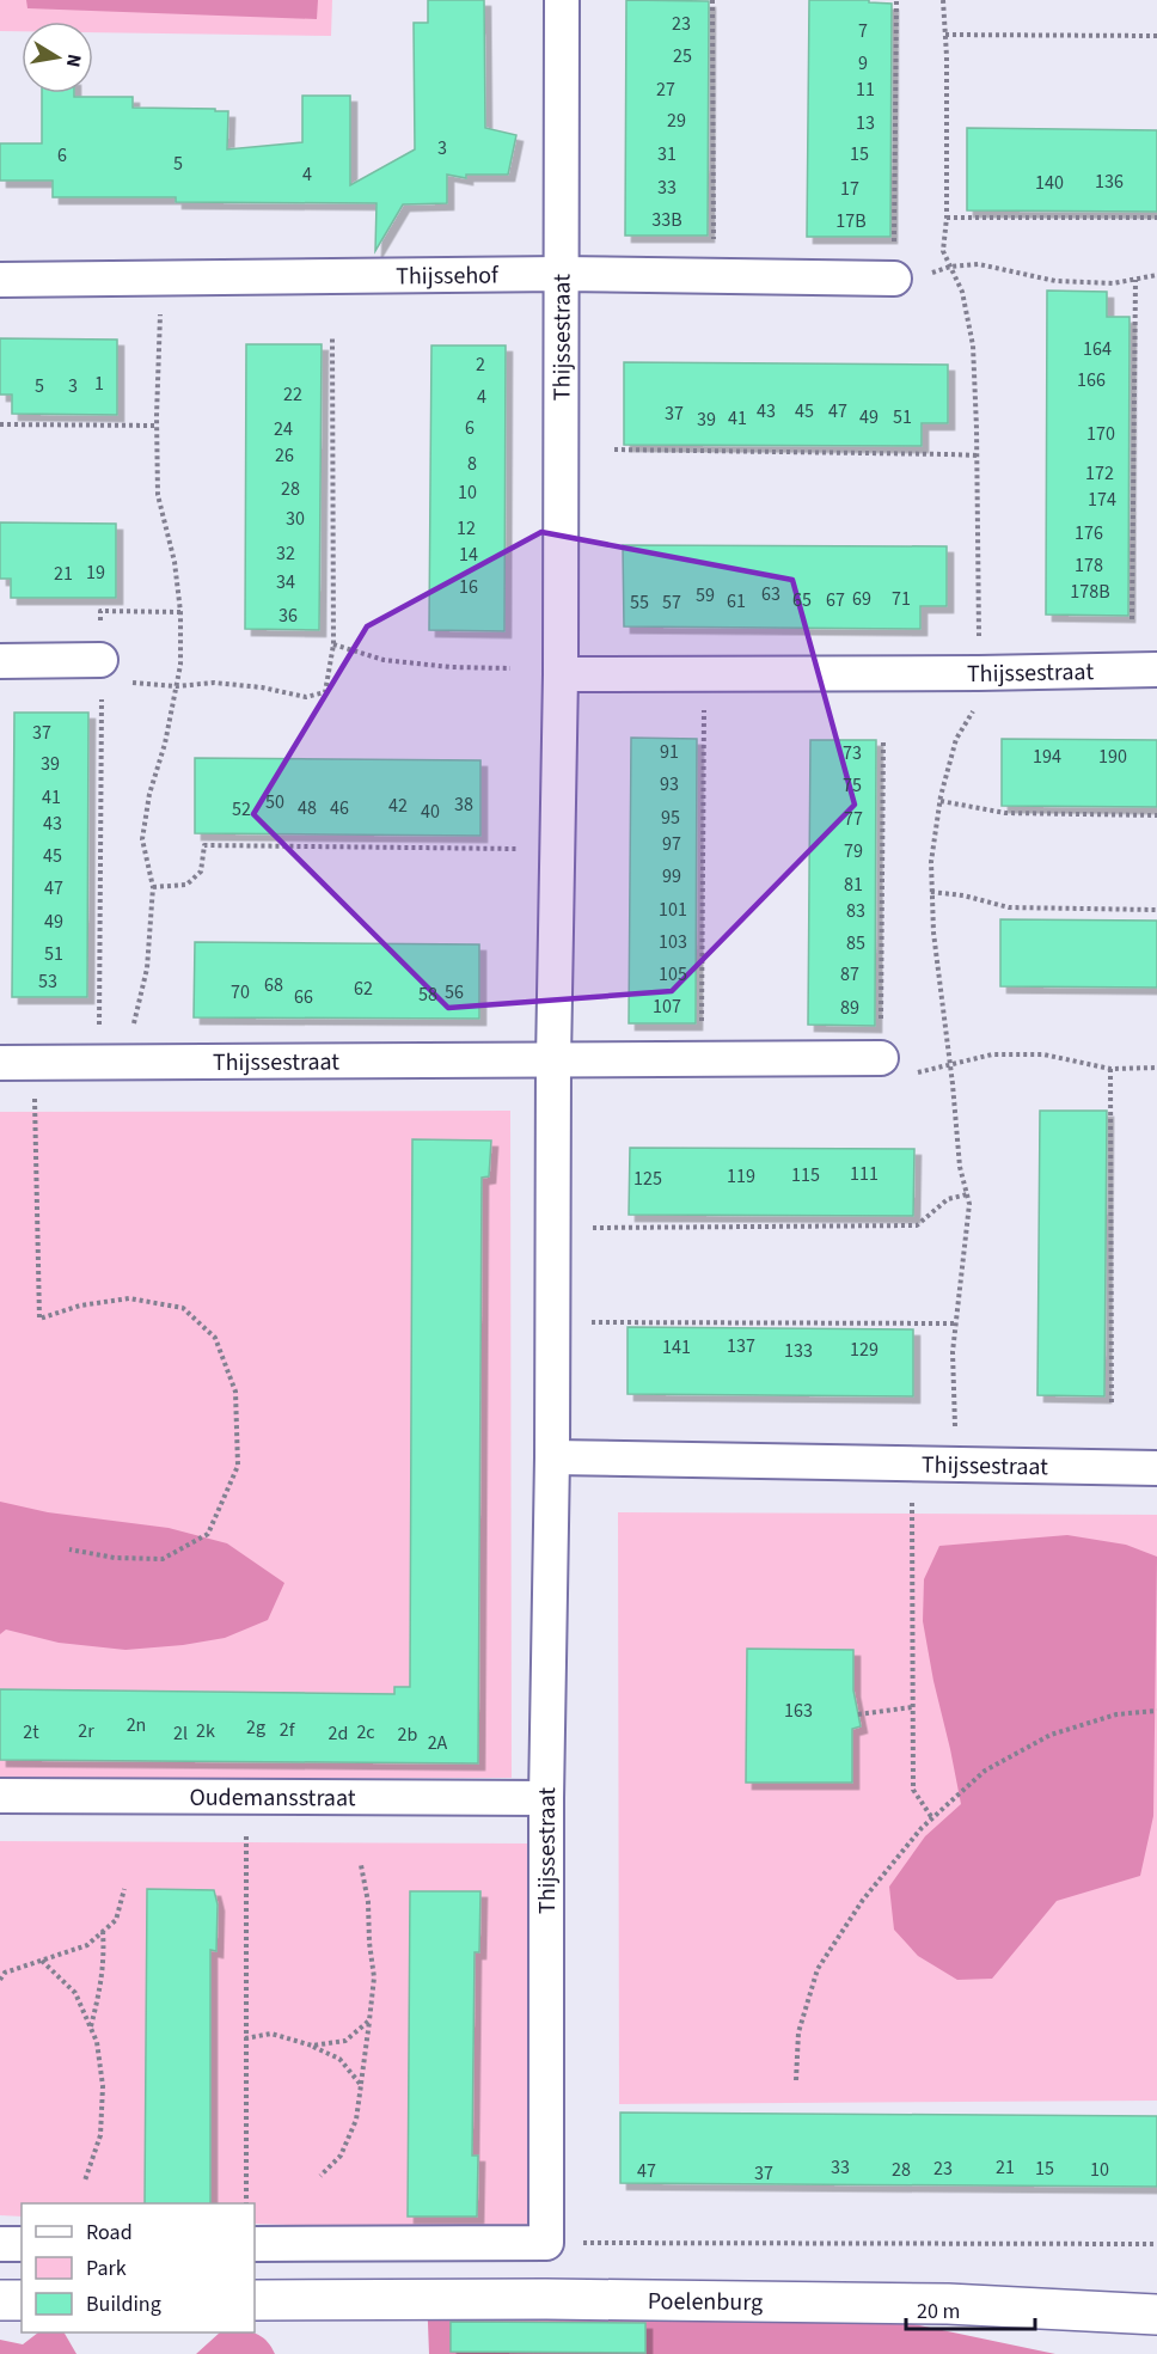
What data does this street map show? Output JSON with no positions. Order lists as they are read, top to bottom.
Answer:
{
  "streets": {
    "street": [
      "Thijssehof",
      "Thijssestraat",
      "Oudemansstraat",
      "Poelenburg"
    ]
  },
  "crossings": [
    ["Thijssehof", "Thijssestraat"],
    ["Thijssestraat", "Oudemansstraat"]
  ],
  "house_numbers": [
    "23",
    "7",
    "25",
    "9",
    "27",
    "11",
    "29",
    "13",
    "3",
    "31",
    "15",
    "6",
    "5",
    "4",
    "136",
    "140",
    "33",
    "17",
    "33B",
    "17B",
    "164",
    "2",
    "166",
    "1",
    "5",
    "3",
    "22",
    "4",
    "43",
    "45",
    "47",
    "37",
    "49",
    "51",
    "41",
    "39",
    "6",
    "24",
    "170",
    "26",
    "8",
    "172",
    "28",
    "10",
    "174",
    "30",
    "12",
    "176",
    "32",
    "14",
    "178",
    "19",
    "21",
    "34",
    "16",
    "178B",
    "63",
    "59",
    "69",
    "71",
    "65",
    "67",
    "61",
    "55",
    "57",
    "36",
    "37",
    "91",
    "73",
    "194",
    "190",
    "39",
    "93",
    "75",
    "41",
    "50",
    "38",
    "42",
    "48",
    "46",
    "52",
    "40",
    "95",
    "77",
    "43",
    "97",
    "79",
    "45",
    "99",
    "81",
    "47",
    "101",
    "83",
    "49",
    "103",
    "85",
    "51",
    "105",
    "87",
    "53",
    "68",
    "62",
    "70",
    "56",
    "58",
    "66",
    "107",
    "89",
    "111",
    "115",
    "119",
    "125",
    "137",
    "141",
    "129",
    "133",
    "163",
    "2n",
    "2g",
    "2f",
    "2r",
    "2k",
    "2t",
    "2c",
    "2l",
    "2d",
    "2b",
    "2A",
    "33",
    "21",
    "23",
    "15",
    "28",
    "10",
    "47",
    "37"
  ],
  "legend": ["Road", "Park", "Building"],
  "scale_bar": "20 m",
  "north": "right"
}
